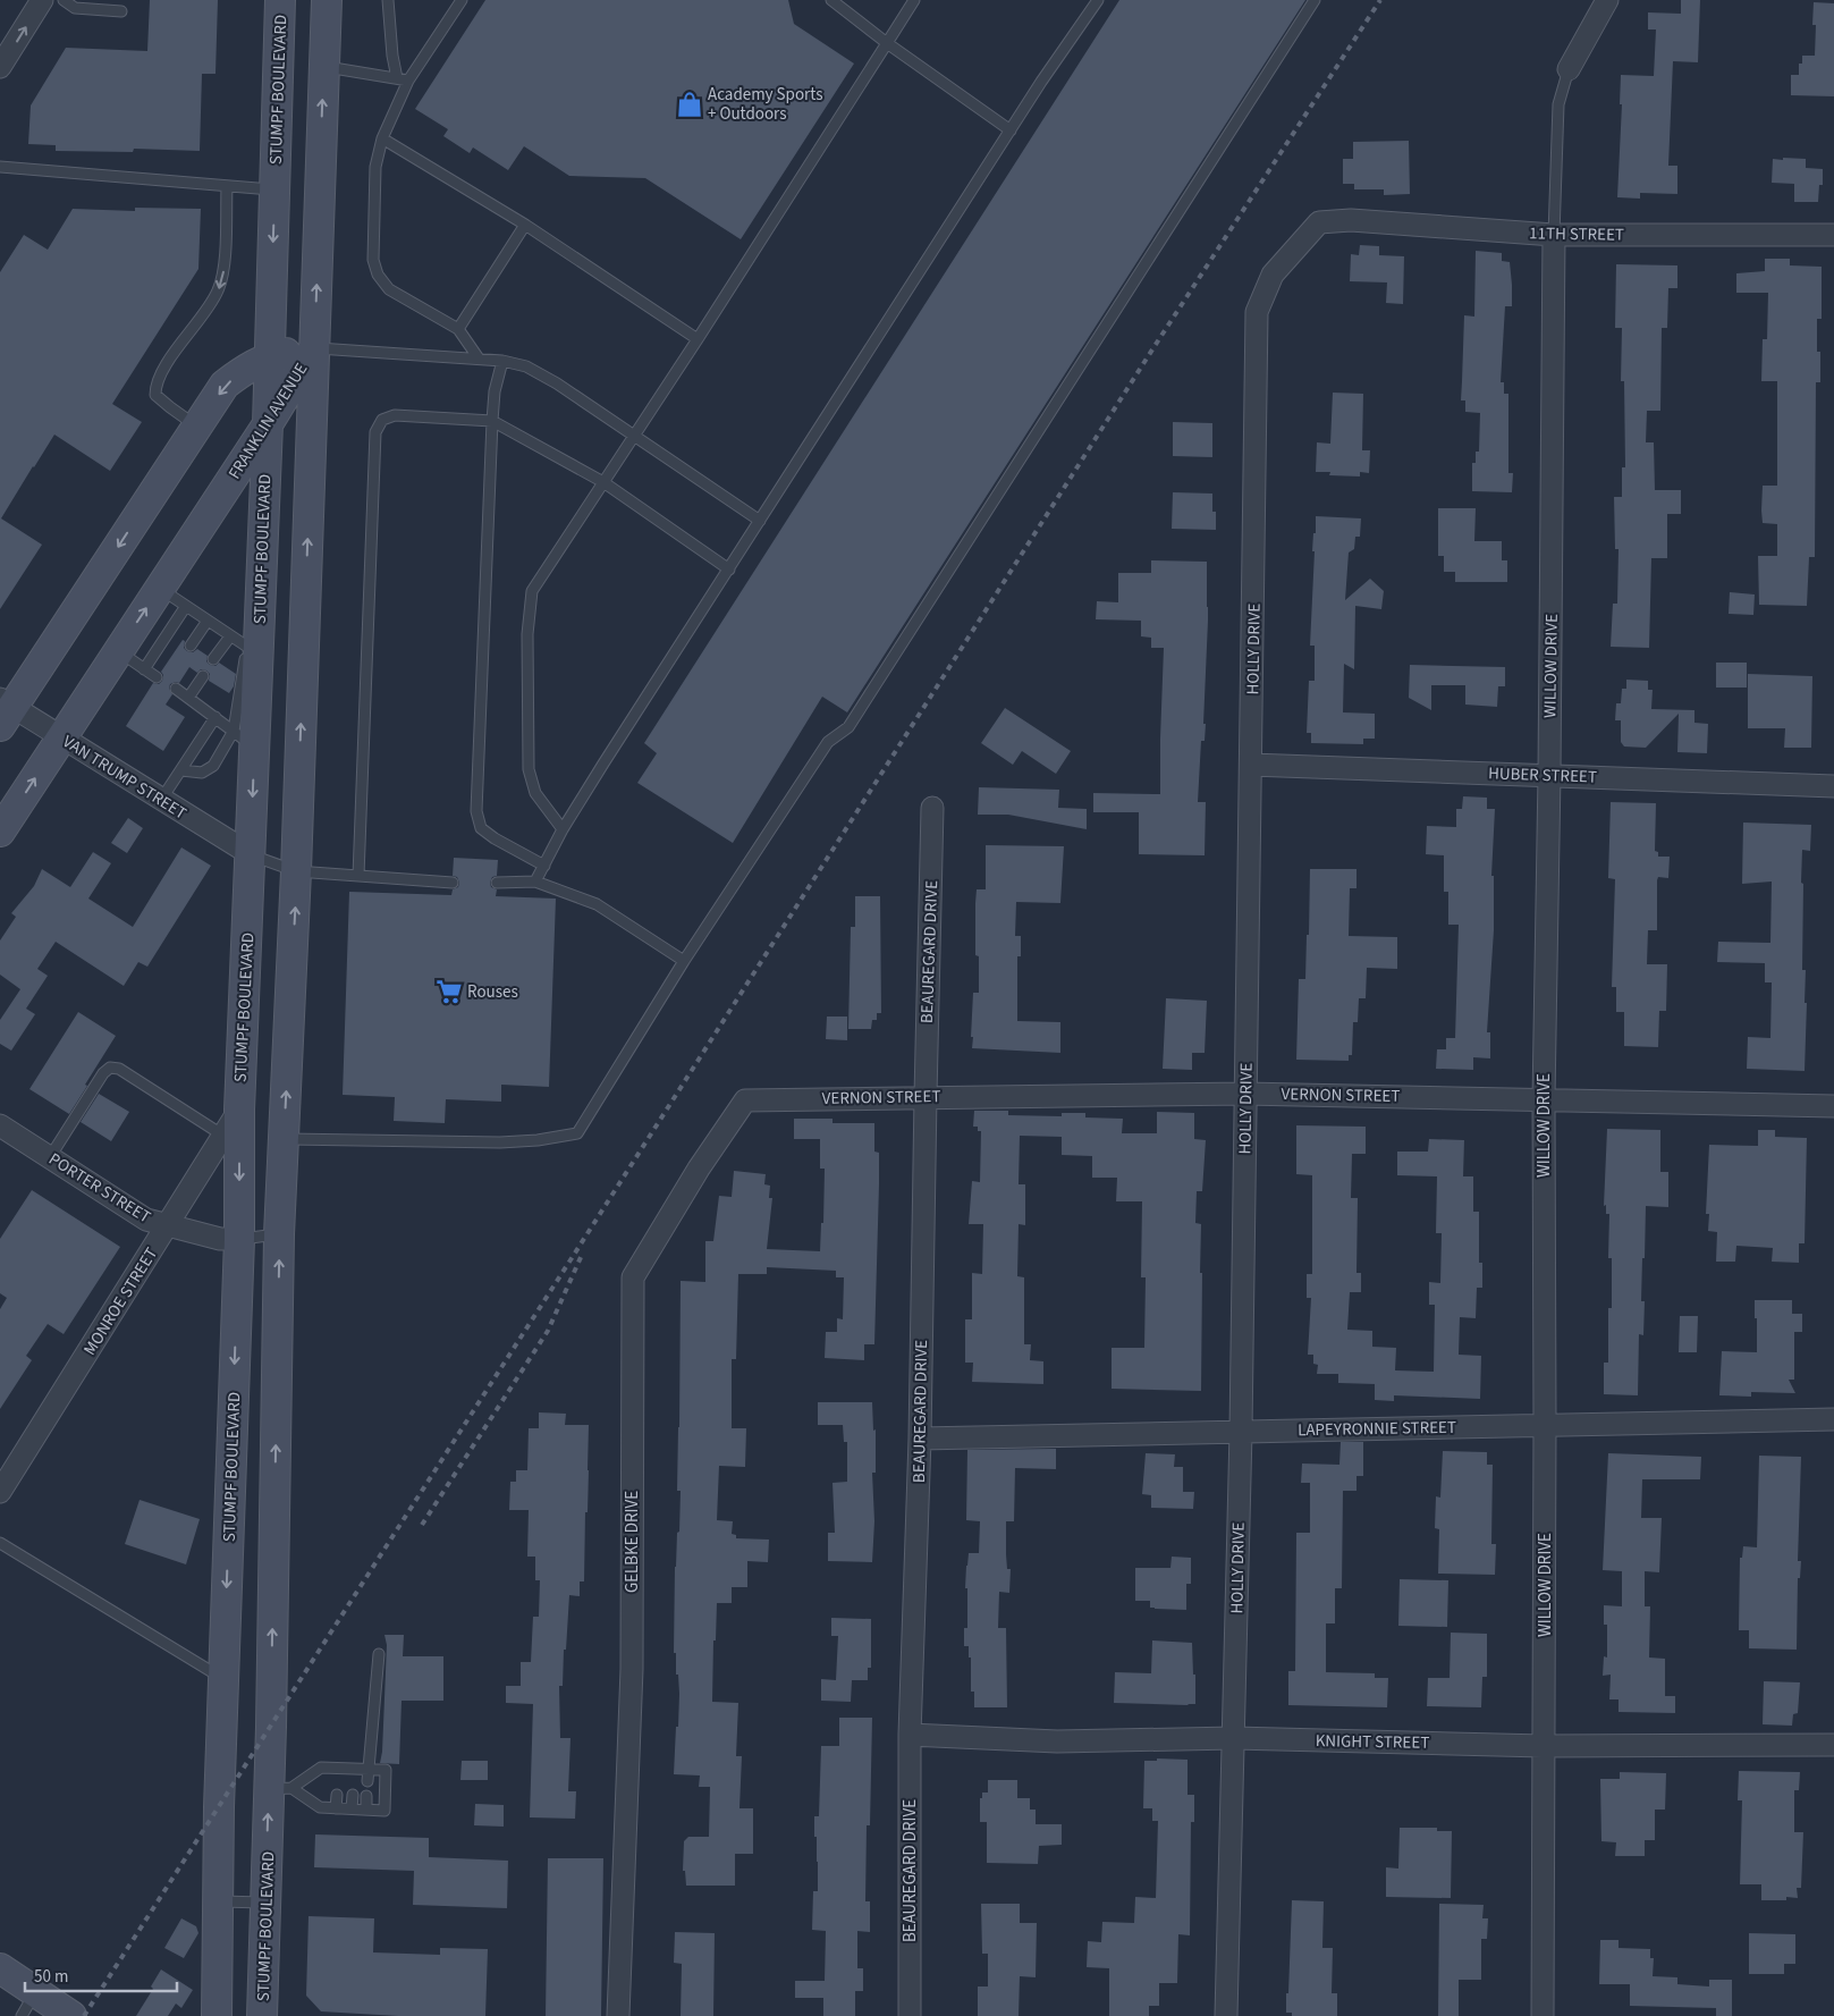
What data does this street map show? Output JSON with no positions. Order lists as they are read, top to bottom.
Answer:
{
  "streets": {
    "main road": ["STUMPF BOULEVARD", "FRANKLIN AVENUE"],
    "street": [
      "11TH STREET",
      "HOLLY DRIVE",
      "WILLOW DRIVE",
      "HUBER STREET",
      "VAN TRUMP STREET",
      "BEAUREGARD DRIVE",
      "VERNON STREET",
      "PORTER STREET",
      "MONROE STREET",
      "LAPEYRONNIE STREET",
      "GELBKE DRIVE",
      "KNIGHT STREET"
    ]
  },
  "crossings": [
    ["STUMPF BOULEVARD", "FRANKLIN AVENUE"],
    ["STUMPF BOULEVARD", "VAN TRUMP STREET"],
    ["STUMPF BOULEVARD", "PORTER STREET"],
    ["STUMPF BOULEVARD", "MONROE STREET"],
    ["11TH STREET", "HOLLY DRIVE"],
    ["11TH STREET", "WILLOW DRIVE"],
    ["FRANKLIN AVENUE", "VAN TRUMP STREET"],
    ["HOLLY DRIVE", "HUBER STREET"],
    ["HOLLY DRIVE", "VERNON STREET"],
    ["HOLLY DRIVE", "LAPEYRONNIE STREET"],
    ["HOLLY DRIVE", "KNIGHT STREET"],
    ["WILLOW DRIVE", "HUBER STREET"],
    ["WILLOW DRIVE", "VERNON STREET"],
    ["WILLOW DRIVE", "LAPEYRONNIE STREET"],
    ["WILLOW DRIVE", "KNIGHT STREET"],
    ["BEAUREGARD DRIVE", "VERNON STREET"],
    ["BEAUREGARD DRIVE", "LAPEYRONNIE STREET"],
    ["BEAUREGARD DRIVE", "KNIGHT STREET"],
    ["VERNON STREET", "GELBKE DRIVE"],
    ["PORTER STREET", "MONROE STREET"]
  ],
  "places": {
    "shop": ["Academy Sports + Outdoors"],
    "supermarket": ["Rouses"]
  },
  "scale_bar": "50 m"
}
